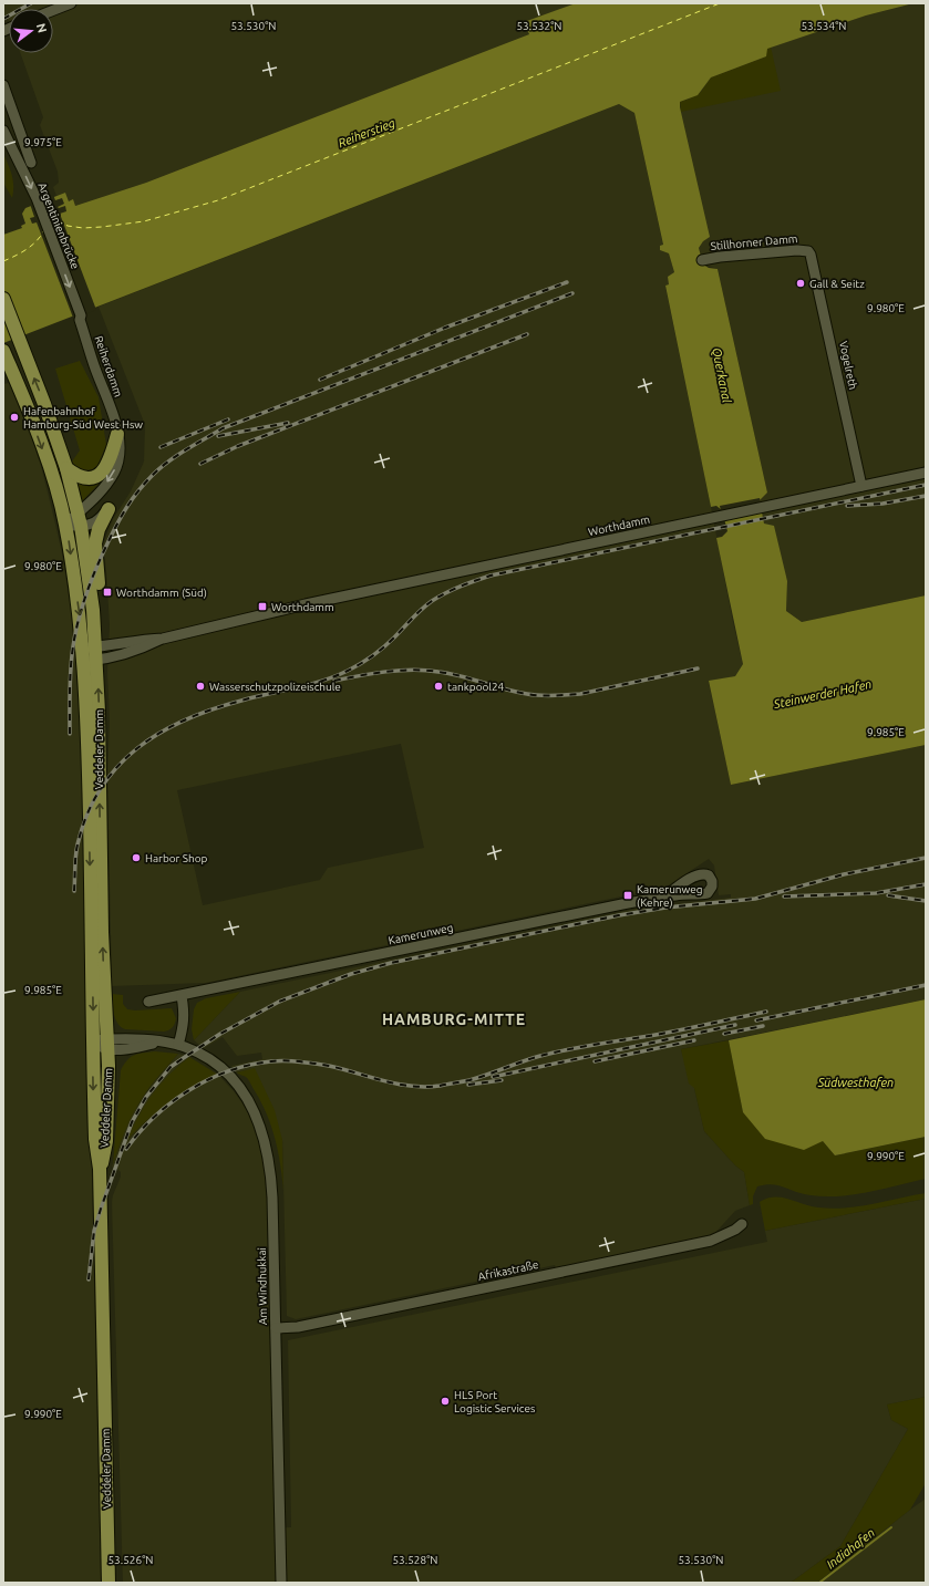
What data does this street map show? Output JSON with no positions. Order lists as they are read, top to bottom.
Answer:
{
  "streets": {
    "main road": ["Veddeler Damm"],
    "street": [
      "Argentinienbrücke",
      "Stillhorner Damm",
      "Vogelreth",
      "Reiherdamm",
      "Worthdamm",
      "Kamerunweg",
      "Afrikastraße",
      "Am Windhukkai"
    ]
  },
  "crossings": [
    ["Argentinienbrücke", "Reiherdamm"],
    ["Stillhorner Damm", "Vogelreth"],
    ["Vogelreth", "Worthdamm"],
    ["Reiherdamm", "Veddeler Damm"],
    ["Worthdamm", "Veddeler Damm"],
    ["Veddeler Damm", "Am Windhukkai"],
    ["Afrikastraße", "Am Windhukkai"]
  ],
  "one_way": ["Argentinienbrücke", "Reiherdamm"],
  "districts": ["HAMBURG-MITTE"],
  "water": [
    "Reiherstieg",
    "Querkanal",
    "Steinwerder Hafen",
    "Südwesthafen",
    "Indiahafen"
  ],
  "places": {
    "other": [
      "Gall & Seitz",
      "Hafenbahnhof Hamburg-Süd West Hsw",
      "Wasserschutzpolizeischule",
      "tankpool24",
      "Harbor Shop",
      "HLS Port Logistic Services"
    ],
    "transit": ["Worthdamm (Süd)", "Worthdamm", "Kamerunweg (Kehre)"]
  },
  "north": "right",
  "coordinates": [
    "53.530°N",
    "53.532°N",
    "53.534°N",
    "9.975°E",
    "9.980°E",
    "9.985°E",
    "9.990°E",
    "53.526°N",
    "53.528°N"
  ]
}
